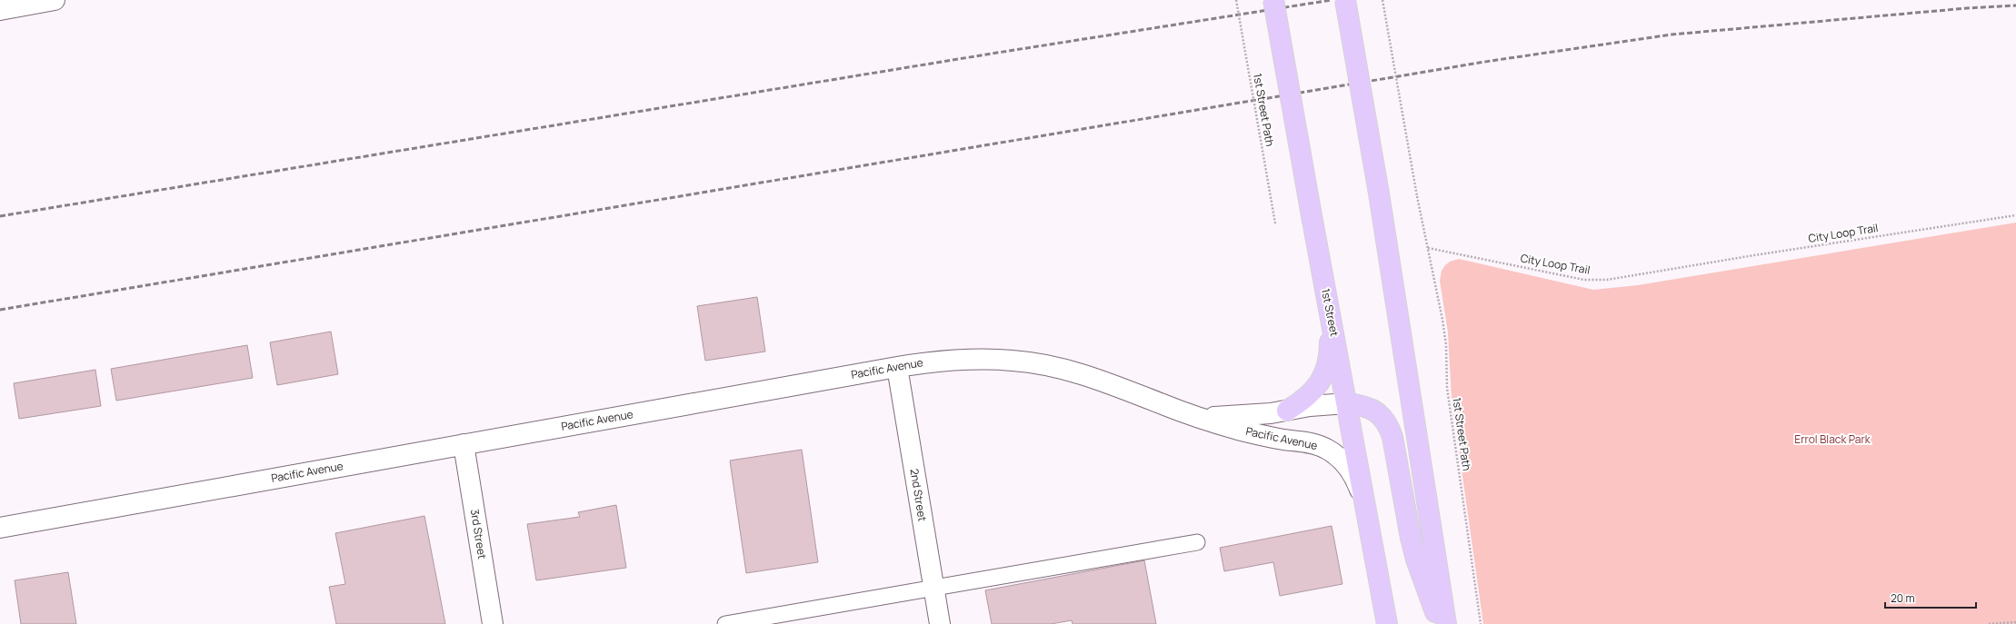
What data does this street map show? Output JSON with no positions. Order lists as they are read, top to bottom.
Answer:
{
  "streets": {
    "main road": ["1st Street"],
    "street": ["Pacific Avenue", "2nd Street", "3rd Street"],
    "path": ["1st Street Path", "City Loop Trail"]
  },
  "crossings": [
    ["1st Street Path", "City Loop Trail"],
    ["1st Street", "Pacific Avenue"],
    ["Pacific Avenue", "2nd Street"],
    ["Pacific Avenue", "3rd Street"]
  ],
  "parks": ["Errol Black Park"],
  "scale_bar": "20 m"
}
